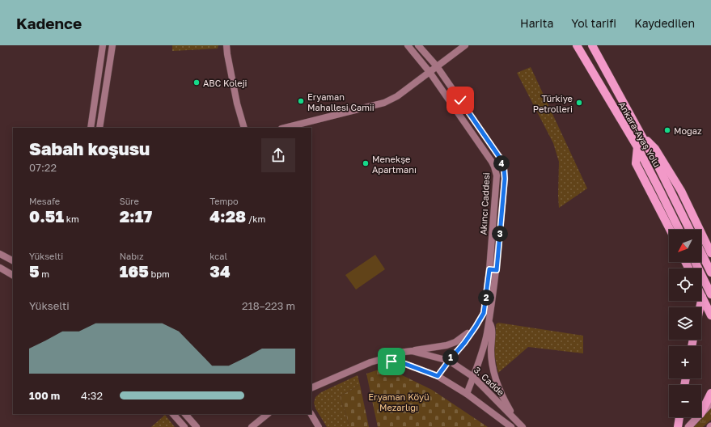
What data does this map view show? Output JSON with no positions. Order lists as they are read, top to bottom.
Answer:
{
  "streets": {
    "highway": ["Ankara-Ayaş Yolu"],
    "street": ["Akıncı Caddesi", "3. Cadde"]
  },
  "crossings": [
    ["Akıncı Caddesi", "3. Cadde"]
  ],
  "parks": ["Eryaman Köyü Mezarlığı"],
  "places": [
    "ABC Koleji",
    "Eryaman Mahallesi Camii",
    "Türkiye Petrolleri",
    "Mogaz",
    "Menekşe Apartmanı"
  ],
  "north": "bottom left",
  "page": {
    "header": "Kadence",
    "nav": ["Harita", "Yol tarifi", "Kaydedilen"],
    "heading": ["Sabah koşusu", "07:22"],
    "pins": [
      "4",
      "3",
      "2",
      "1"
    ],
    "stats": [
      ["Mesafe", "0.51 km"],
      ["Süre", "2:17"],
      ["Tempo", "4:28 /km"],
      ["Yükselti", "5 m"],
      ["Nabız", "165 bpm"],
      ["kcal", "34"]
    ],
    "map_buttons": ["+", "−"],
    "chart": ["Yükselti", "218–223 m"],
    "list": [
      {
        "name": "100 m",
        "note": "4:32"
      }
    ]
  }
}
